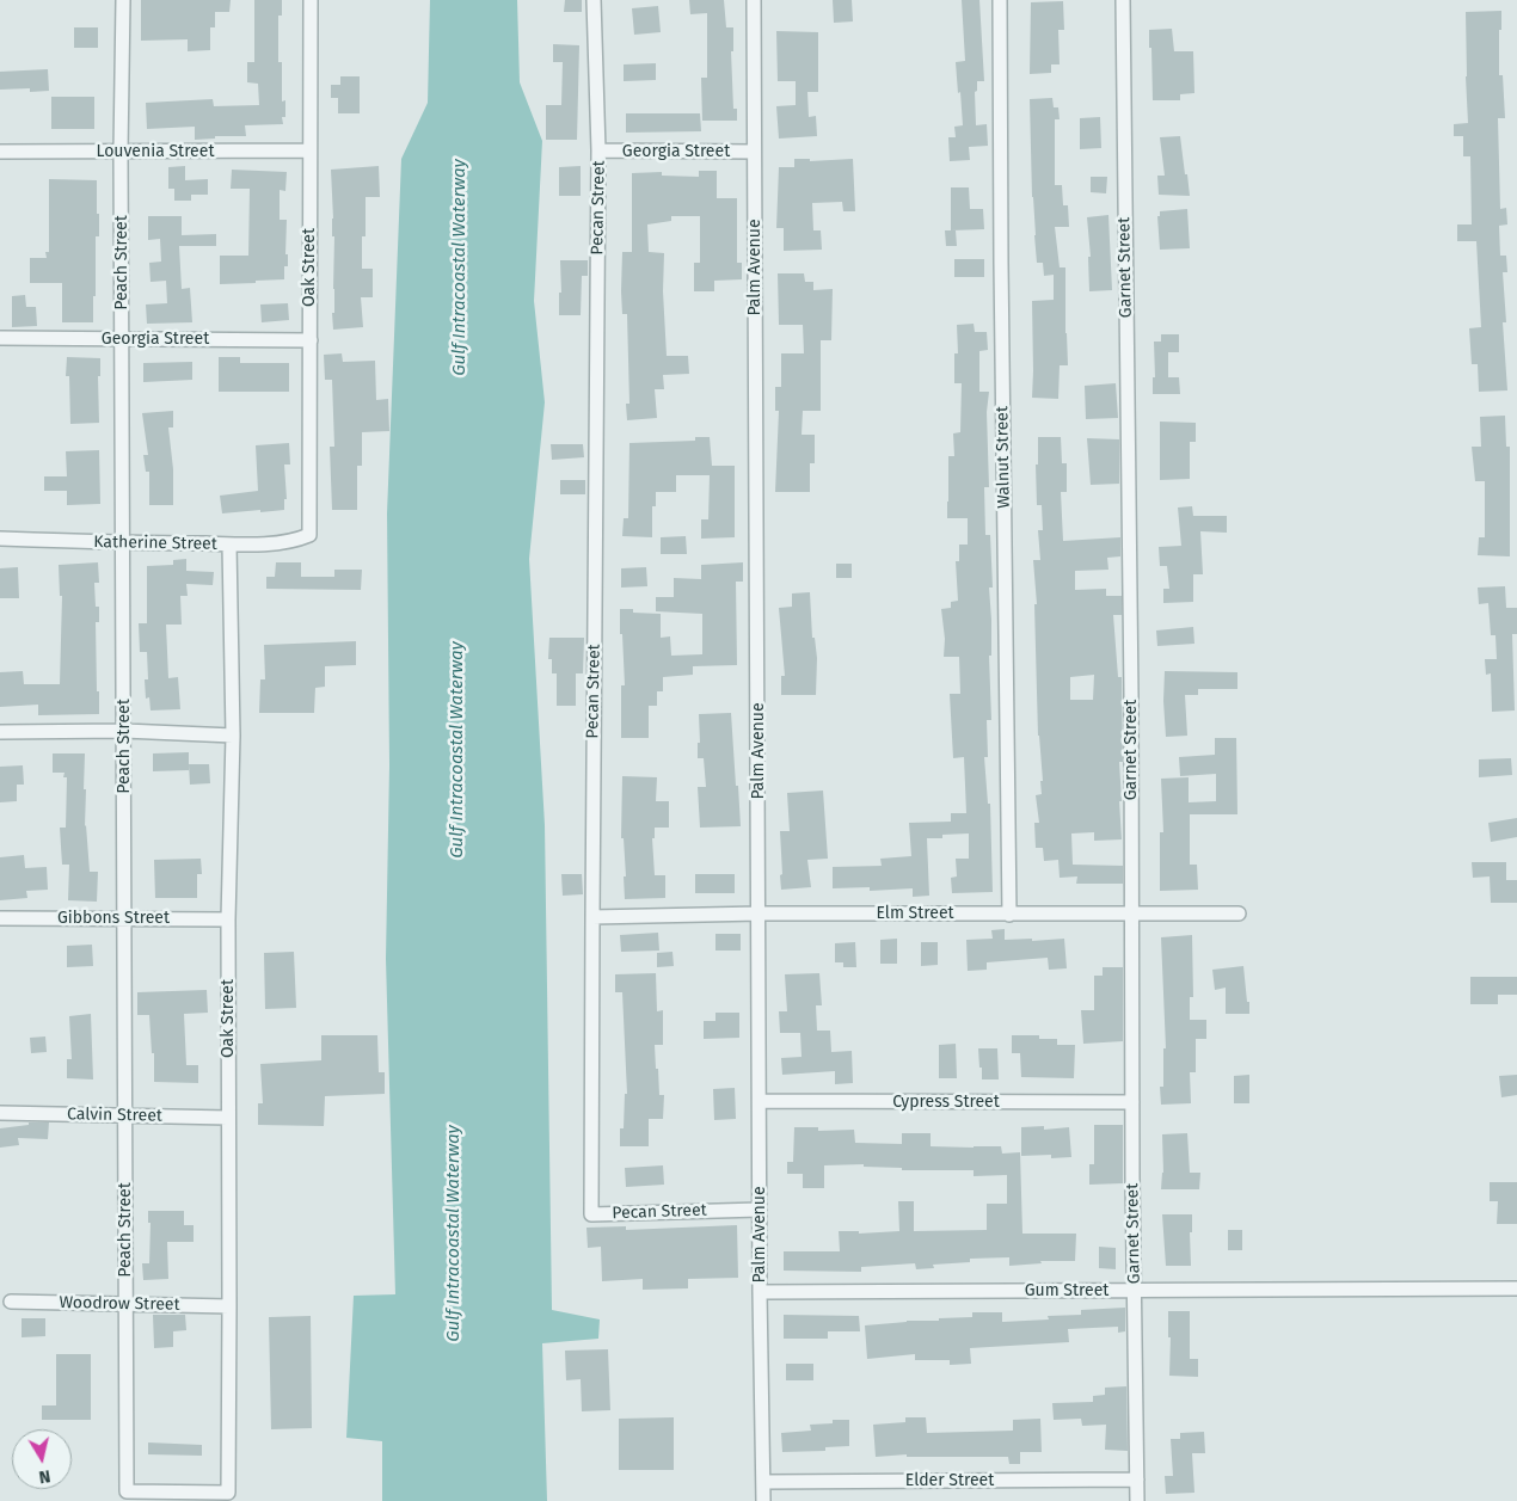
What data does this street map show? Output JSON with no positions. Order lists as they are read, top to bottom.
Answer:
{
  "streets": {
    "street": [
      "Louvenia Street",
      "Georgia Street",
      "Pecan Street",
      "Peach Street",
      "Oak Street",
      "Palm Avenue",
      "Garnet Street",
      "Walnut Street",
      "Katherine Street",
      "Elm Street",
      "Gibbons Street",
      "Cypress Street",
      "Calvin Street",
      "Gum Street",
      "Woodrow Street",
      "Elder Street"
    ]
  },
  "crossings": [
    ["Louvenia Street", "Peach Street"],
    ["Louvenia Street", "Oak Street"],
    ["Georgia Street", "Pecan Street"],
    ["Georgia Street", "Peach Street"],
    ["Georgia Street", "Oak Street"],
    ["Georgia Street", "Palm Avenue"],
    ["Pecan Street", "Palm Avenue"],
    ["Pecan Street", "Elm Street"],
    ["Peach Street", "Oak Street"],
    ["Peach Street", "Katherine Street"],
    ["Peach Street", "Gibbons Street"],
    ["Peach Street", "Calvin Street"],
    ["Peach Street", "Woodrow Street"],
    ["Oak Street", "Katherine Street"],
    ["Oak Street", "Gibbons Street"],
    ["Oak Street", "Calvin Street"],
    ["Oak Street", "Woodrow Street"],
    ["Palm Avenue", "Elm Street"],
    ["Palm Avenue", "Cypress Street"],
    ["Palm Avenue", "Gum Street"],
    ["Palm Avenue", "Elder Street"],
    ["Garnet Street", "Elm Street"],
    ["Garnet Street", "Cypress Street"],
    ["Garnet Street", "Gum Street"],
    ["Garnet Street", "Elder Street"],
    ["Walnut Street", "Elm Street"]
  ],
  "water": ["Gulf Intracoastal Waterway"],
  "north": "bottom"
}
